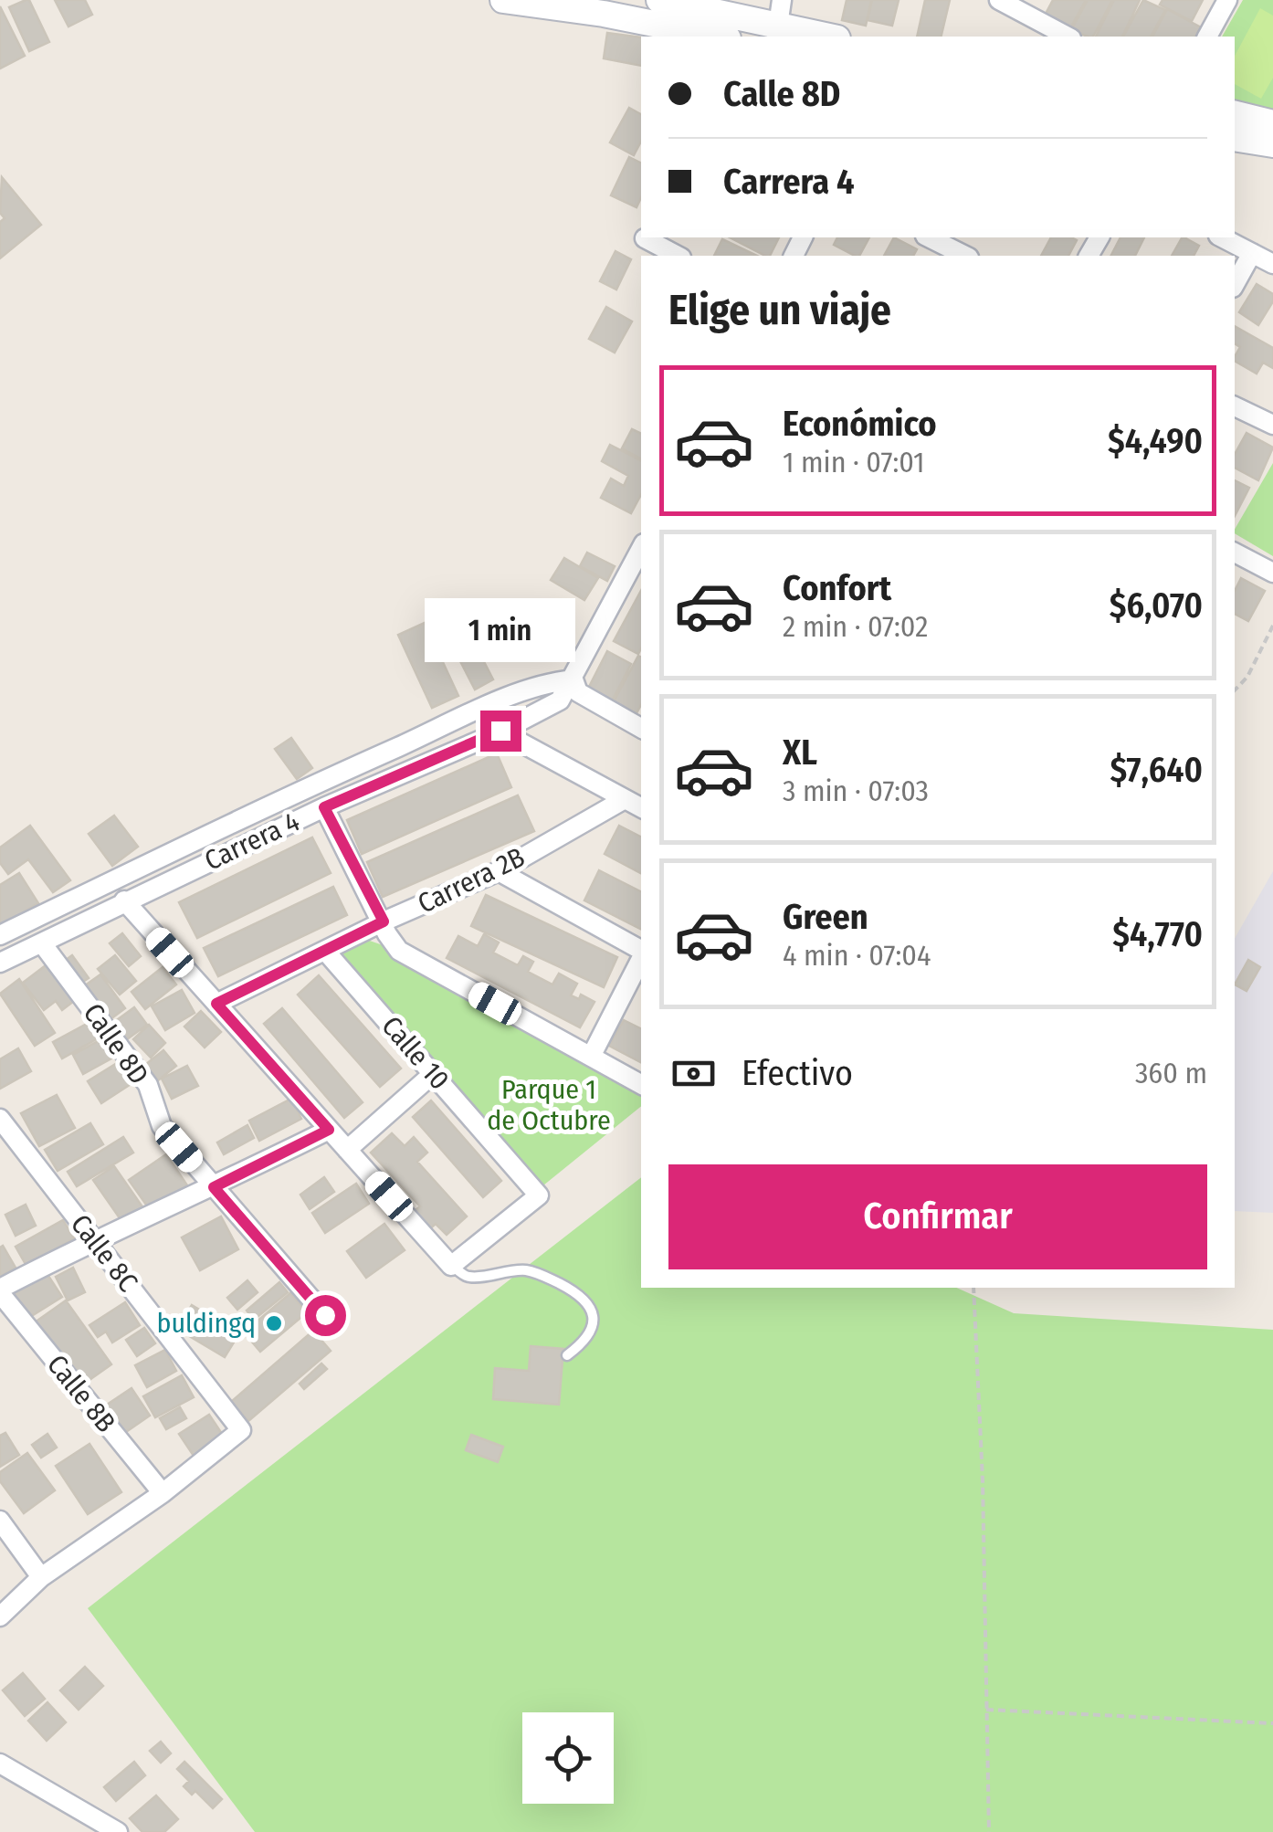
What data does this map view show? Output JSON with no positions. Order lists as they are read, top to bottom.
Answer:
{
  "streets": {
    "street": [
      "Carrera 4",
      "Carrera 2B",
      "Calle 8D",
      "Calle 10",
      "Calle 8C",
      "Calle 8B"
    ]
  },
  "crossings": [
    ["Carrera 4", "Calle 8D"],
    ["Carrera 2B", "Calle 10"],
    ["Calle 8C", "Calle 8B"]
  ],
  "parks": ["Parque 1 de Octubre"],
  "places": ["buldingq"],
  "page": {
    "banner": ["Calle 8D", "Carrera 4"],
    "heading": "Elige un viaje",
    "list": [
      {
        "name": "Económico",
        "note": "1 min · 07:01",
        "value": "$4,490"
      },
      {
        "name": "Confort",
        "note": "2 min · 07:02",
        "value": "$6,070"
      },
      {
        "name": "XL",
        "note": "3 min · 07:03",
        "value": "$7,640"
      },
      {
        "name": "Green",
        "note": "4 min · 07:04",
        "value": "$4,770"
      }
    ],
    "bubble": "1 min",
    "pay": ["Efectivo", "360 m"],
    "buttons": "Confirmar"
  }
}
